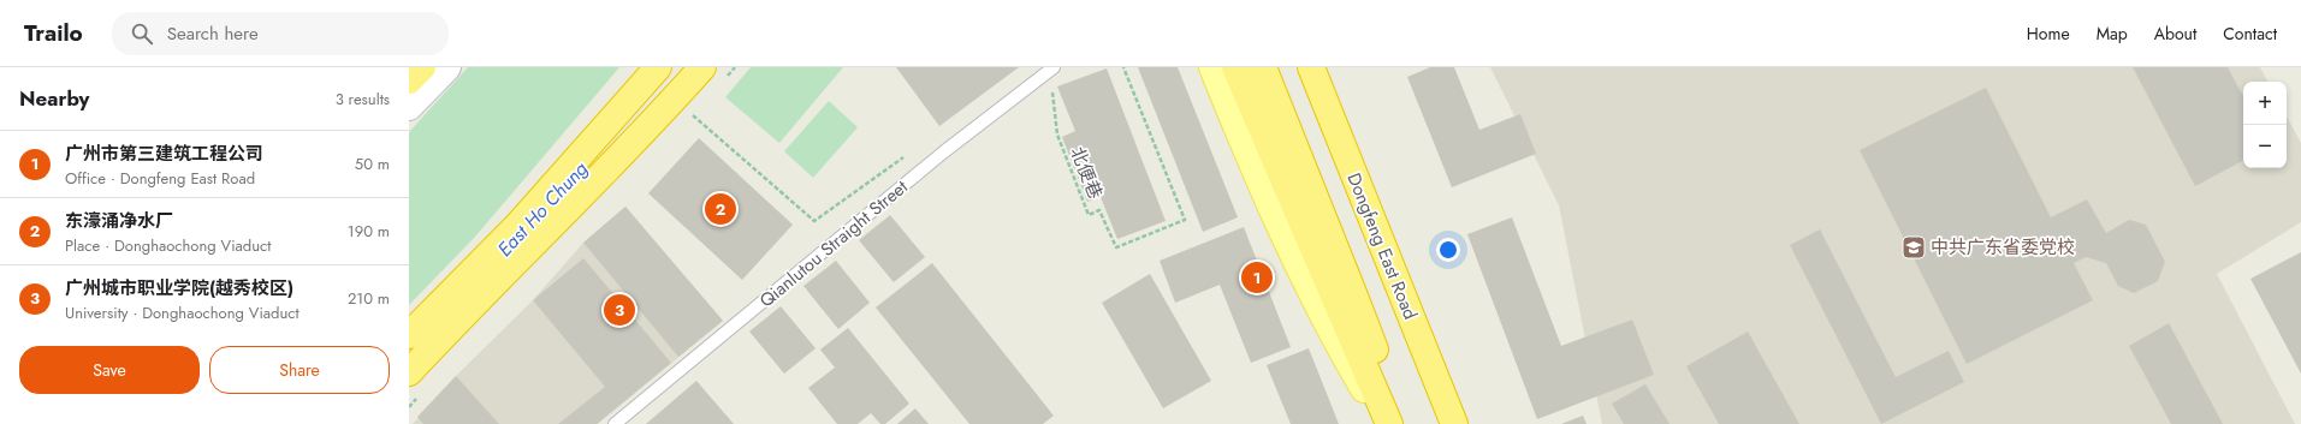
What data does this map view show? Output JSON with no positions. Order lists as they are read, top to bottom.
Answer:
{
  "streets": {
    "highway": ["Dongfeng East Road"],
    "lane": ["Qianlutou Straight Street"],
    "path": ["北便巷"]
  },
  "crossings": [
    ["北便巷", "Qianlutou Straight Street"]
  ],
  "water": ["East Ho Chung"],
  "places": {
    "school or university": ["中共广东省委党校"]
  },
  "page": {
    "header": "Trailo",
    "search": "Search here",
    "nav": [
      "Home",
      "Map",
      "About",
      "Contact"
    ],
    "heading": ["Nearby", "3 results"],
    "map_buttons": ["+", "−"],
    "list": [
      {
        "mark": "1",
        "name": "广州市第三建筑工程公司",
        "note": "Office · Dongfeng East Road",
        "value": "50 m"
      },
      {
        "mark": "2",
        "name": "东濠涌净水厂",
        "note": "Place · Donghaochong Viaduct",
        "value": "190 m"
      },
      {
        "mark": "3",
        "name": "广州城市职业学院(越秀校区)",
        "note": "University · Donghaochong Viaduct",
        "value": "210 m"
      }
    ],
    "pins": ["2", "1", "3"],
    "buttons": ["Save", "Share"]
  }
}
